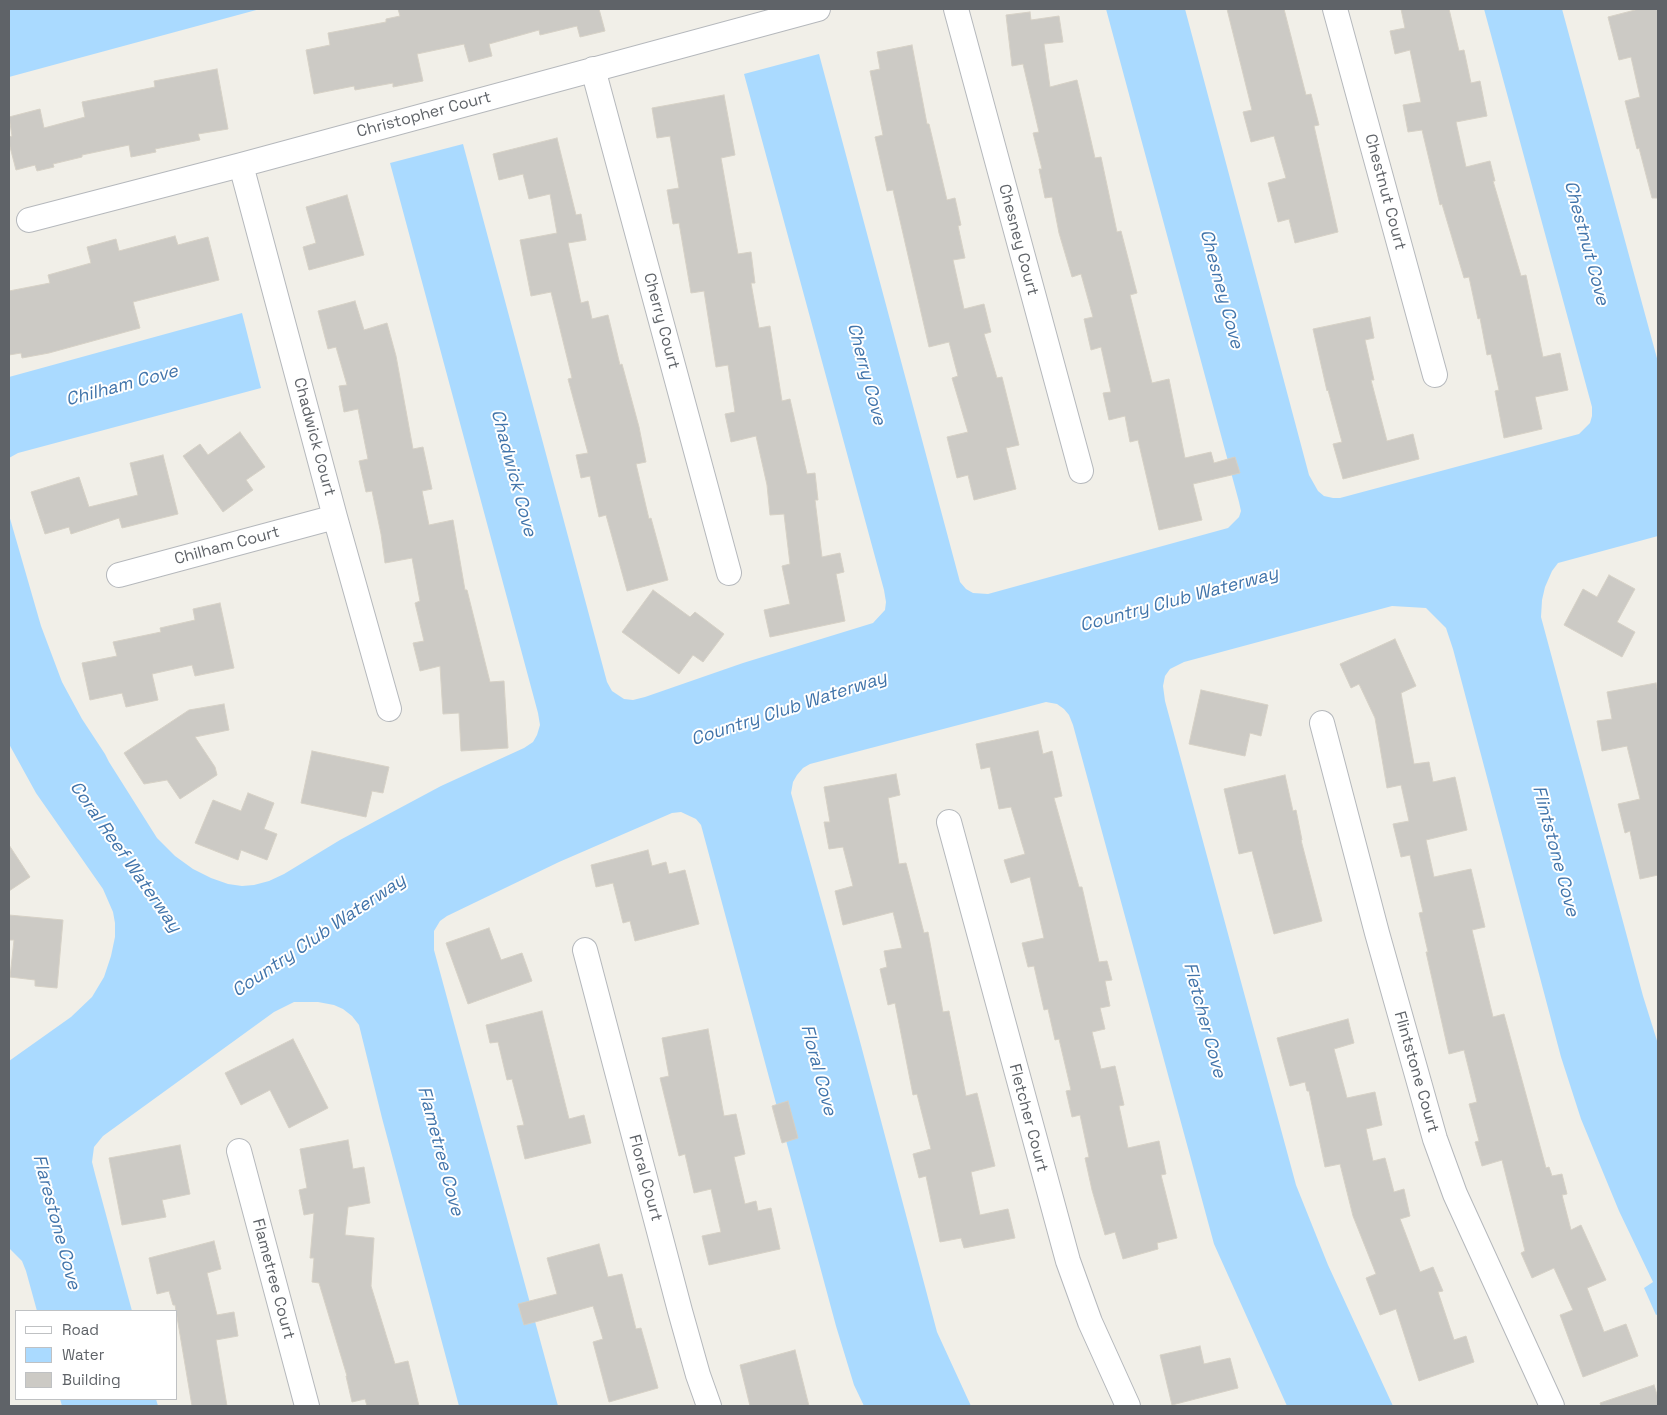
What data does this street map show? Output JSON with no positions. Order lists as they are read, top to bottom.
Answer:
{
  "streets": {
    "street": [
      "Christopher Court",
      "Chestnut Court",
      "Chesney Court",
      "Cherry Court",
      "Chadwick Court",
      "Chilham Court",
      "Flintstone Court",
      "Fletcher Court",
      "Floral Court",
      "Flametree Court"
    ]
  },
  "crossings": [
    ["Christopher Court", "Cherry Court"],
    ["Christopher Court", "Chadwick Court"],
    ["Chadwick Court", "Chilham Court"]
  ],
  "water": [
    "Chestnut Cove",
    "Chesney Cove",
    "Cherry Cove",
    "Chilham Cove",
    "Chadwick Cove",
    "Country Club Waterway",
    "Flintstone Cove",
    "Coral Reef Waterway",
    "Fletcher Cove",
    "Floral Cove",
    "Flametree Cove",
    "Flarestone Cove"
  ],
  "legend": ["Road", "Water", "Building"]
}
